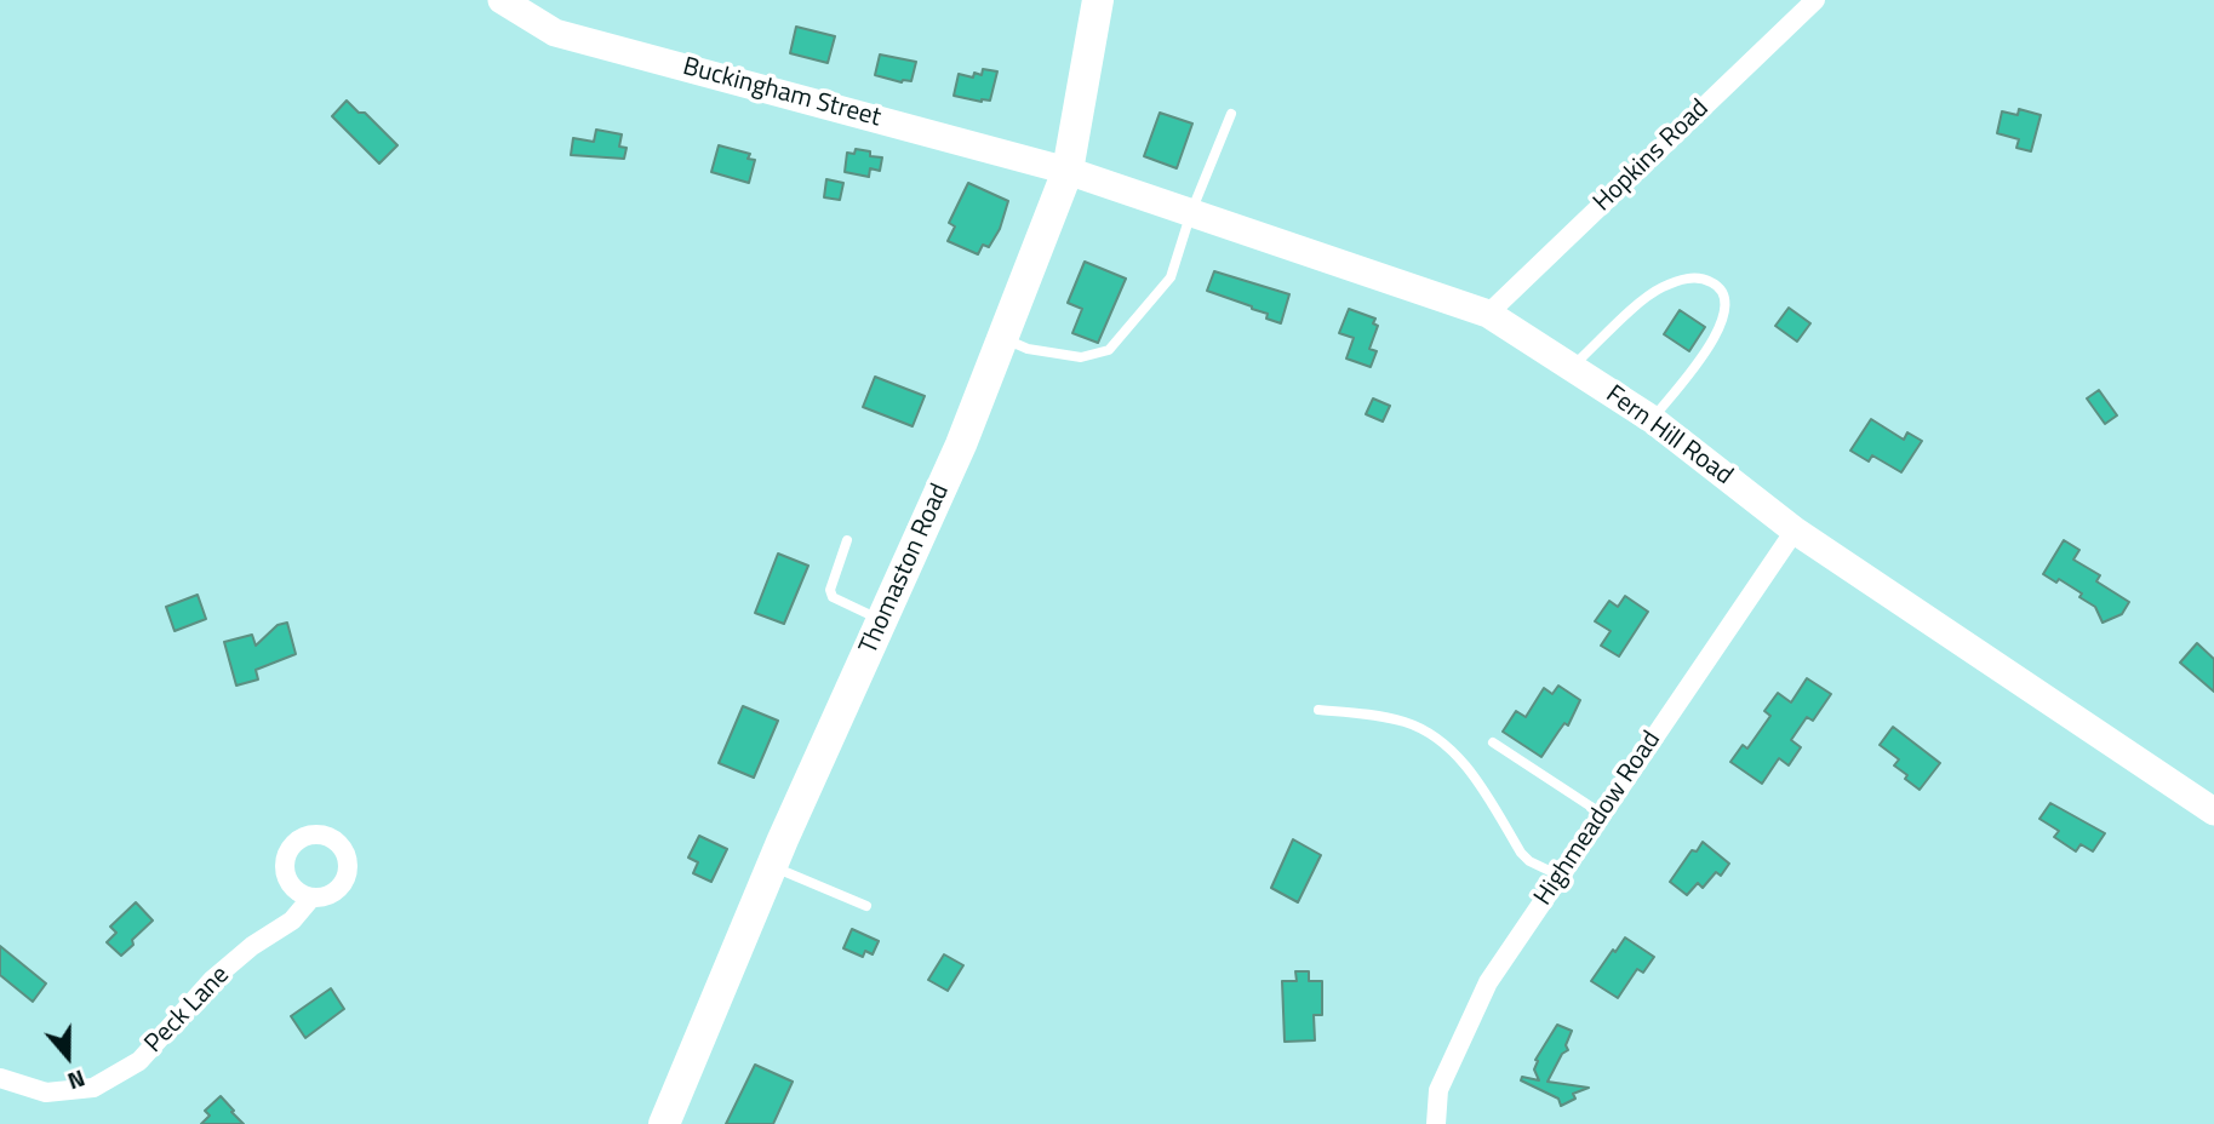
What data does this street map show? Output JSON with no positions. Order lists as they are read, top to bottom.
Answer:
{
  "streets": {
    "main road": ["Thomaston Road"],
    "street": [
      "Buckingham Street",
      "Hopkins Road",
      "Fern Hill Road",
      "Highmeadow Road",
      "Peck Lane"
    ]
  },
  "crossings": [
    ["Buckingham Street", "Fern Hill Road"],
    ["Buckingham Street", "Thomaston Road"],
    ["Hopkins Road", "Fern Hill Road"],
    ["Fern Hill Road", "Thomaston Road"],
    ["Fern Hill Road", "Highmeadow Road"]
  ],
  "north": "bottom"
}
